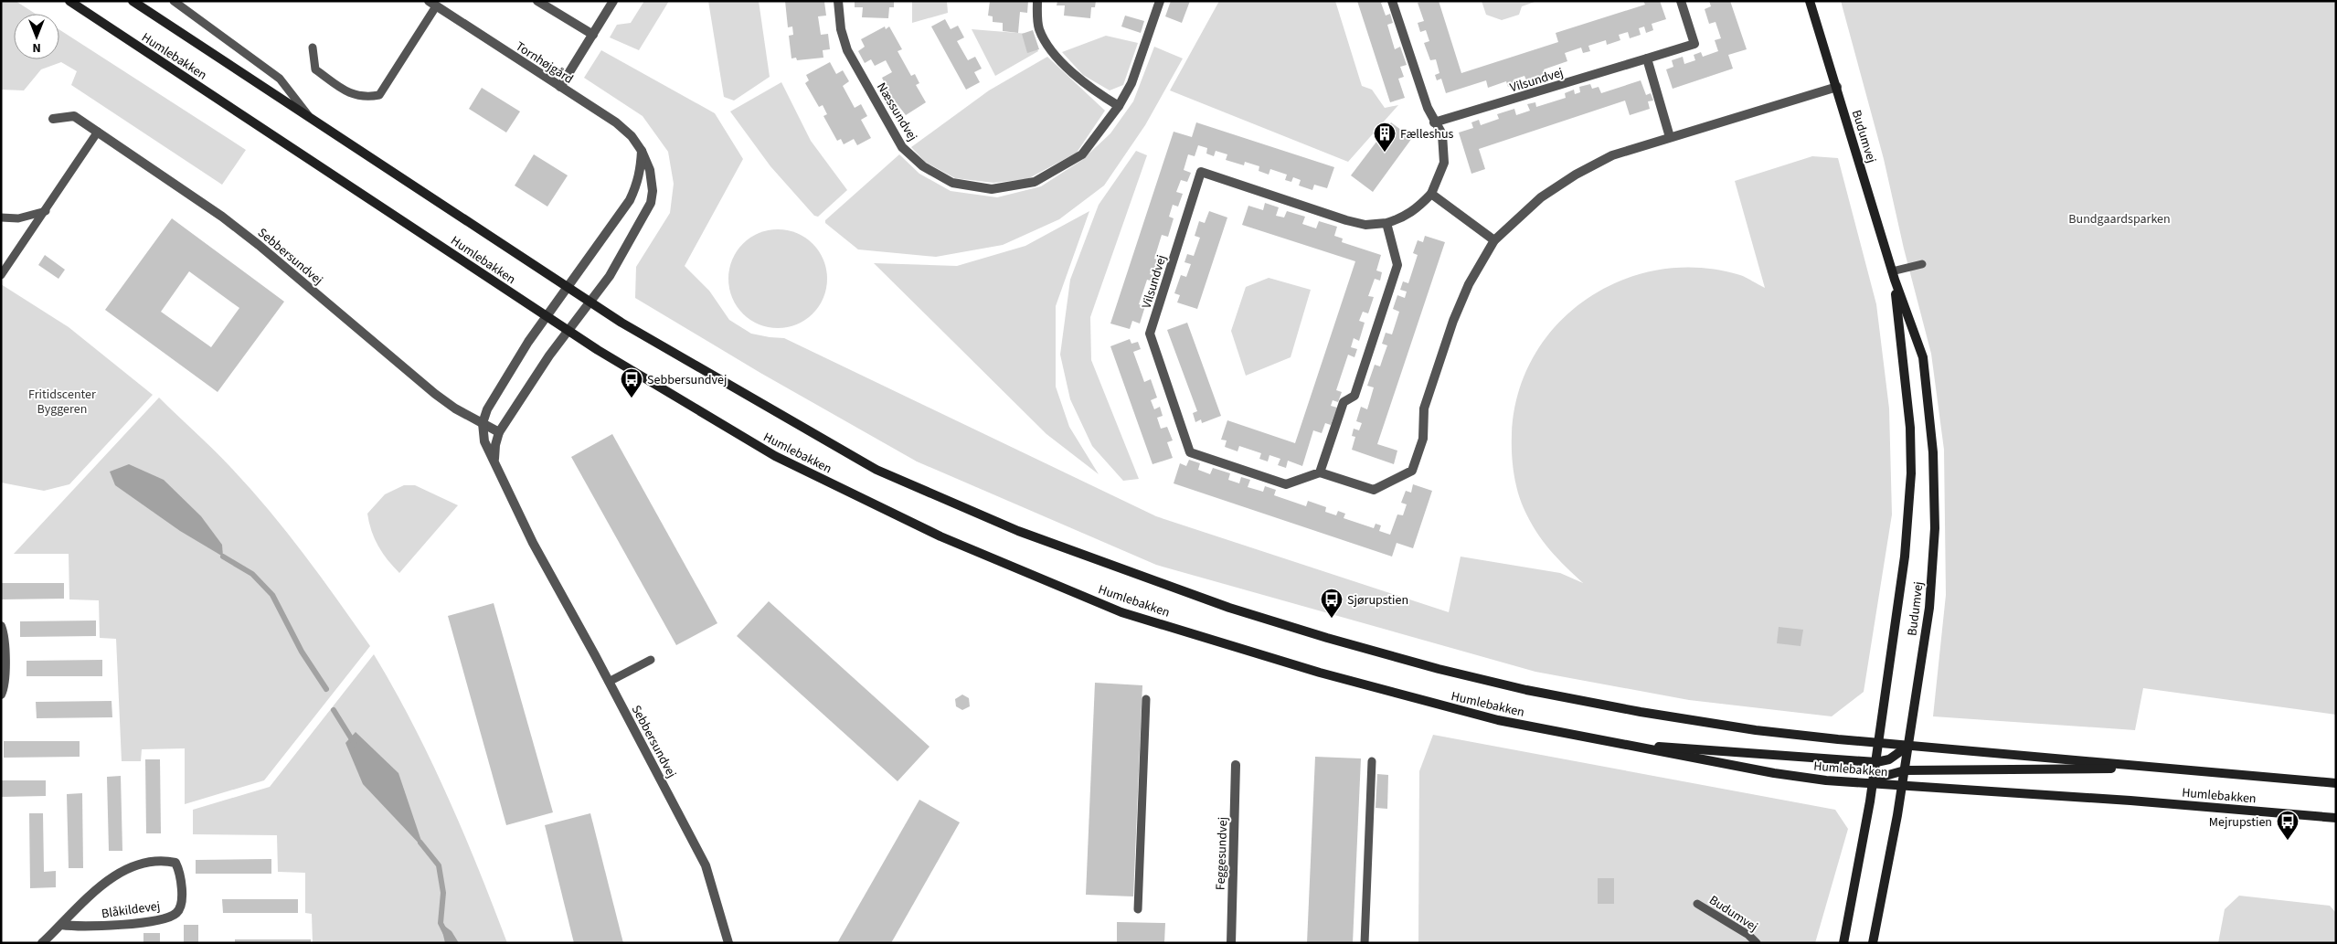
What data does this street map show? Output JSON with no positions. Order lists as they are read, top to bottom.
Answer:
{
  "streets": {
    "street": [
      "Humlebakken",
      "Tornhøjgård",
      "Vilsundvej",
      "Næssundvej",
      "Budumvej",
      "Sebbersundvej",
      "Feggesundvej",
      "Blåkildevej"
    ]
  },
  "crossings": [
    ["Humlebakken", "Tornhøjgård"],
    ["Humlebakken", "Budumvej"]
  ],
  "parks": ["Bundgaardsparken", "Fritidscenter Byggeren"],
  "places": {
    "building": ["Fælleshus"],
    "bus stop": ["Sebbersundvej", "Sjørupstien", "Mejrupstien"]
  },
  "north": "bottom"
}
